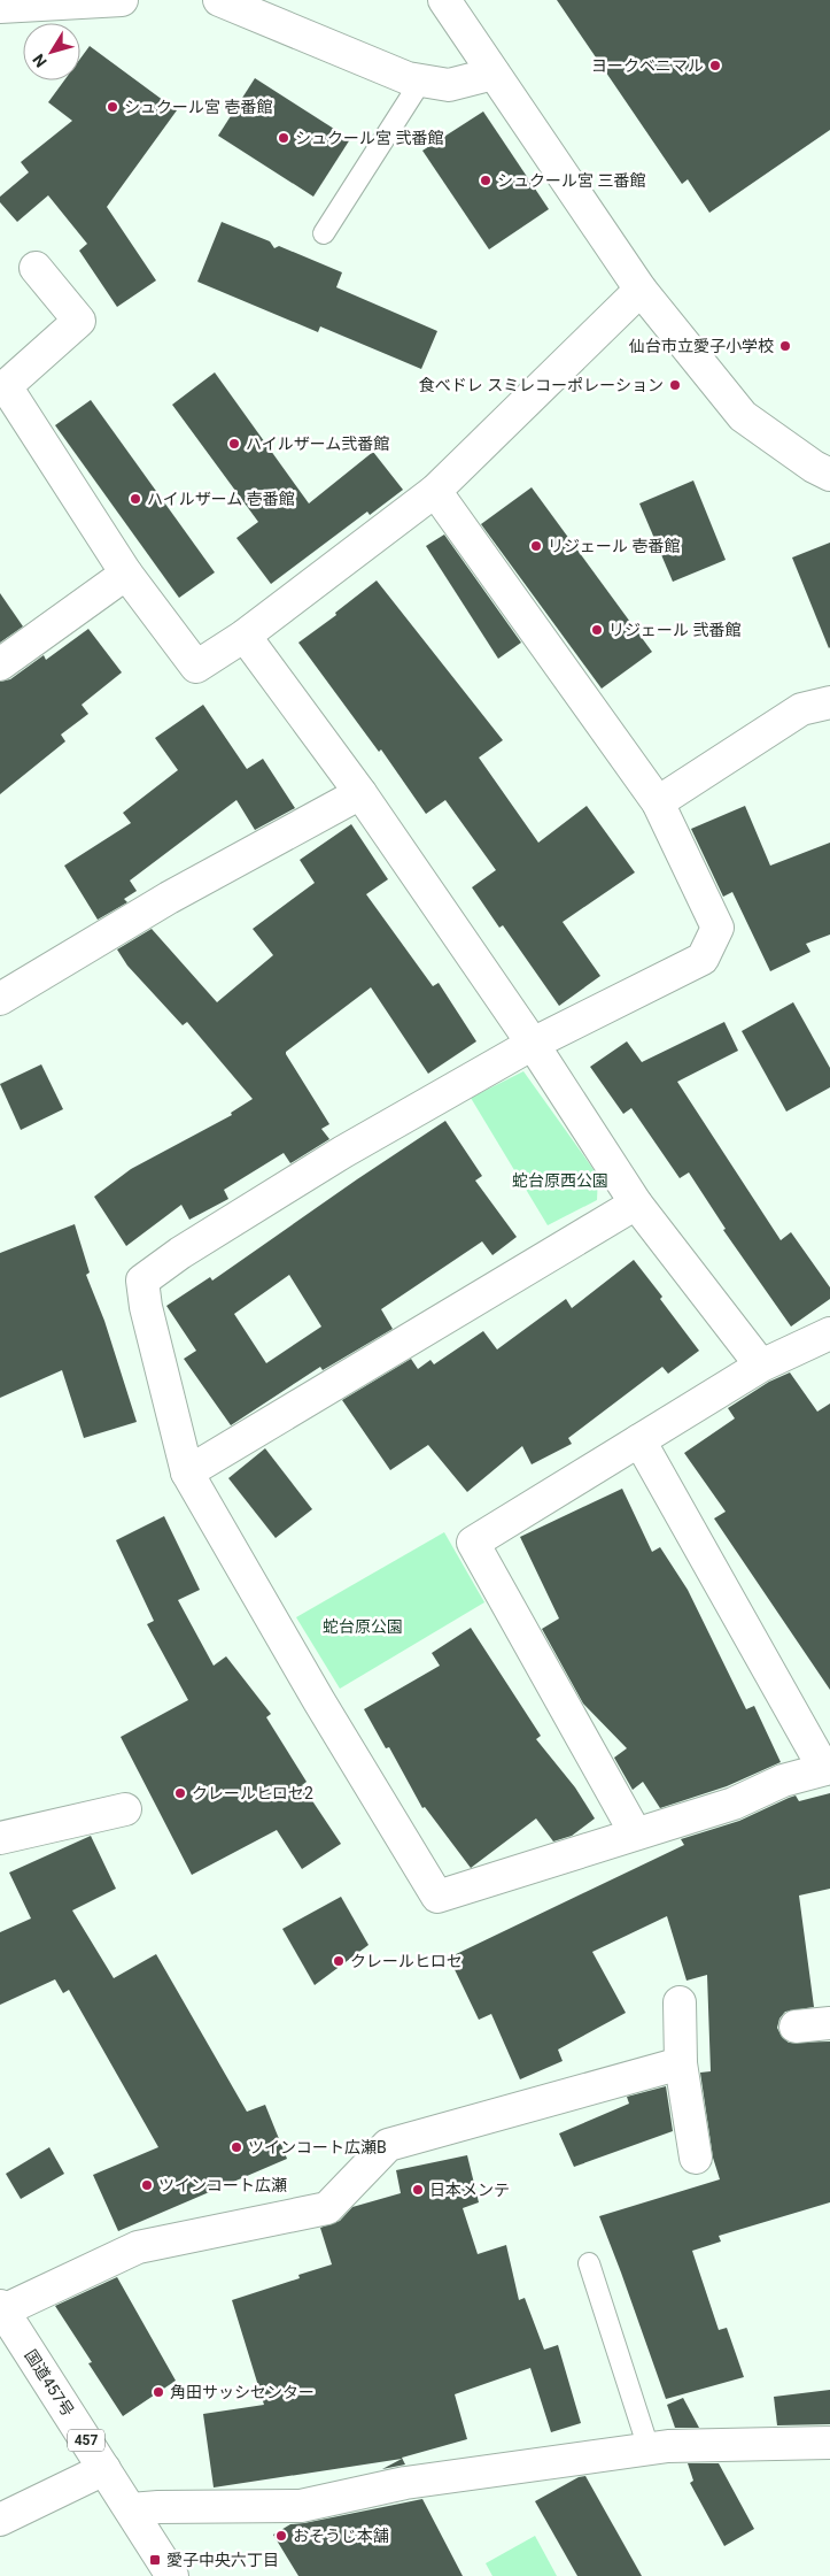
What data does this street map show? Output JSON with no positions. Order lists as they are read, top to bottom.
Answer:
{
  "streets": {
    "main road": ["国道457号", "457"]
  },
  "parks": ["蛇台原西公園", "蛇台原公園"],
  "places": {
    "other": [
      "ヨークベニマル",
      "シュクール宮 壱番館",
      "シュクール宮 弐番館",
      "シュクール宮 三番館",
      "仙台市立愛子小学校",
      "食べドレ スミレコーポレーション",
      "ハイルザーム弐番館",
      "ハイルザーム 壱番館",
      "リジェール 壱番館",
      "リジェール 弐番館",
      "クレールヒロセ2",
      "クレールヒロセ",
      "ツインコート広瀬B",
      "ツインコート広瀬",
      "日本メンテ",
      "角田サッシセンター",
      "おそうじ本舗"
    ],
    "transit": ["愛子中央六丁目"]
  },
  "north": "bottom left"
}
